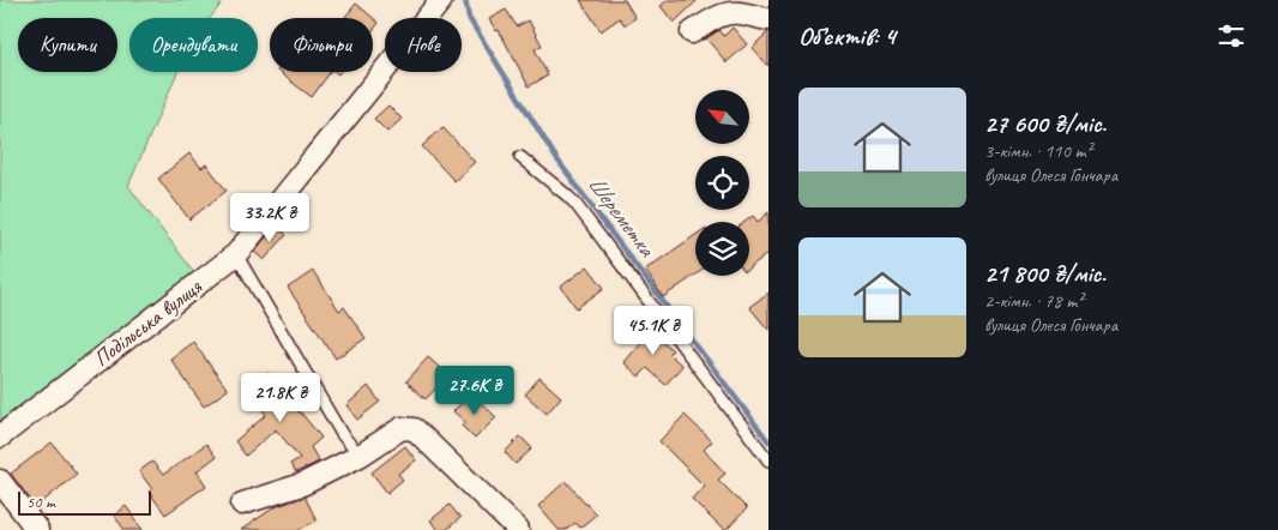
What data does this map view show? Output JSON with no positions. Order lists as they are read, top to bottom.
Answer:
{
  "streets": {
    "street": ["Подільська вулиця"]
  },
  "water": ["Шереметка"],
  "scale_bar": "50 m",
  "north": "top left",
  "page": {
    "heading": "Об’єктів: 4",
    "chip": [
      "Купити",
      "Орендувати",
      "Фільтри",
      "Нове"
    ],
    "list": [
      {
        "name": "27 600 ₴/міс.",
        "note": "3-кімн. · 110 m² · вулиця Олеся Гончара"
      },
      {
        "name": "21 800 ₴/міс.",
        "note": "2-кімн. · 78 m² · вулиця Олеся Гончара"
      }
    ],
    "price": [
      "33.2K ₴",
      "45.1K ₴",
      "27.6K ₴",
      "21.8K ₴"
    ],
    "scale": "50 m"
  }
}
